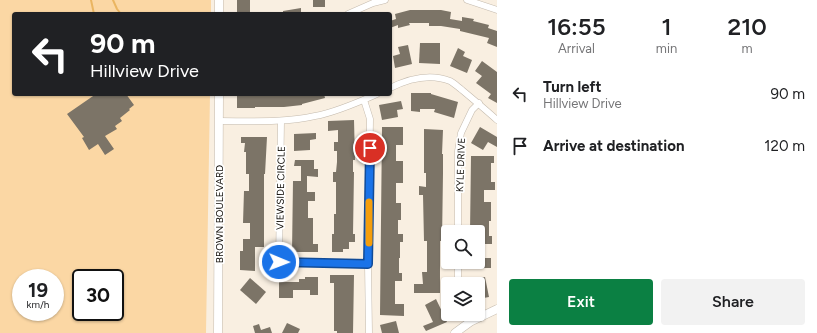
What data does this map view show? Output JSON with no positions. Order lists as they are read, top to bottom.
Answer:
{
  "streets": {
    "street": ["KYLE DRIVE", "VIEWSIDE CIRCLE", "BROWN BOULEVARD"]
  },
  "page": {
    "eta": [
      "16:55",
      "Arrival",
      "1",
      "min",
      "210",
      "m"
    ],
    "turn": ["90 m", "Hillview Drive"],
    "list": [
      {
        "name": "Turn left",
        "note": "Hillview Drive",
        "value": "90 m"
      },
      {
        "name": "Arrive at destination",
        "value": "120 m"
      }
    ],
    "speed": "19 km/h",
    "limit": "30",
    "buttons": ["Exit", "Share"]
  }
}
